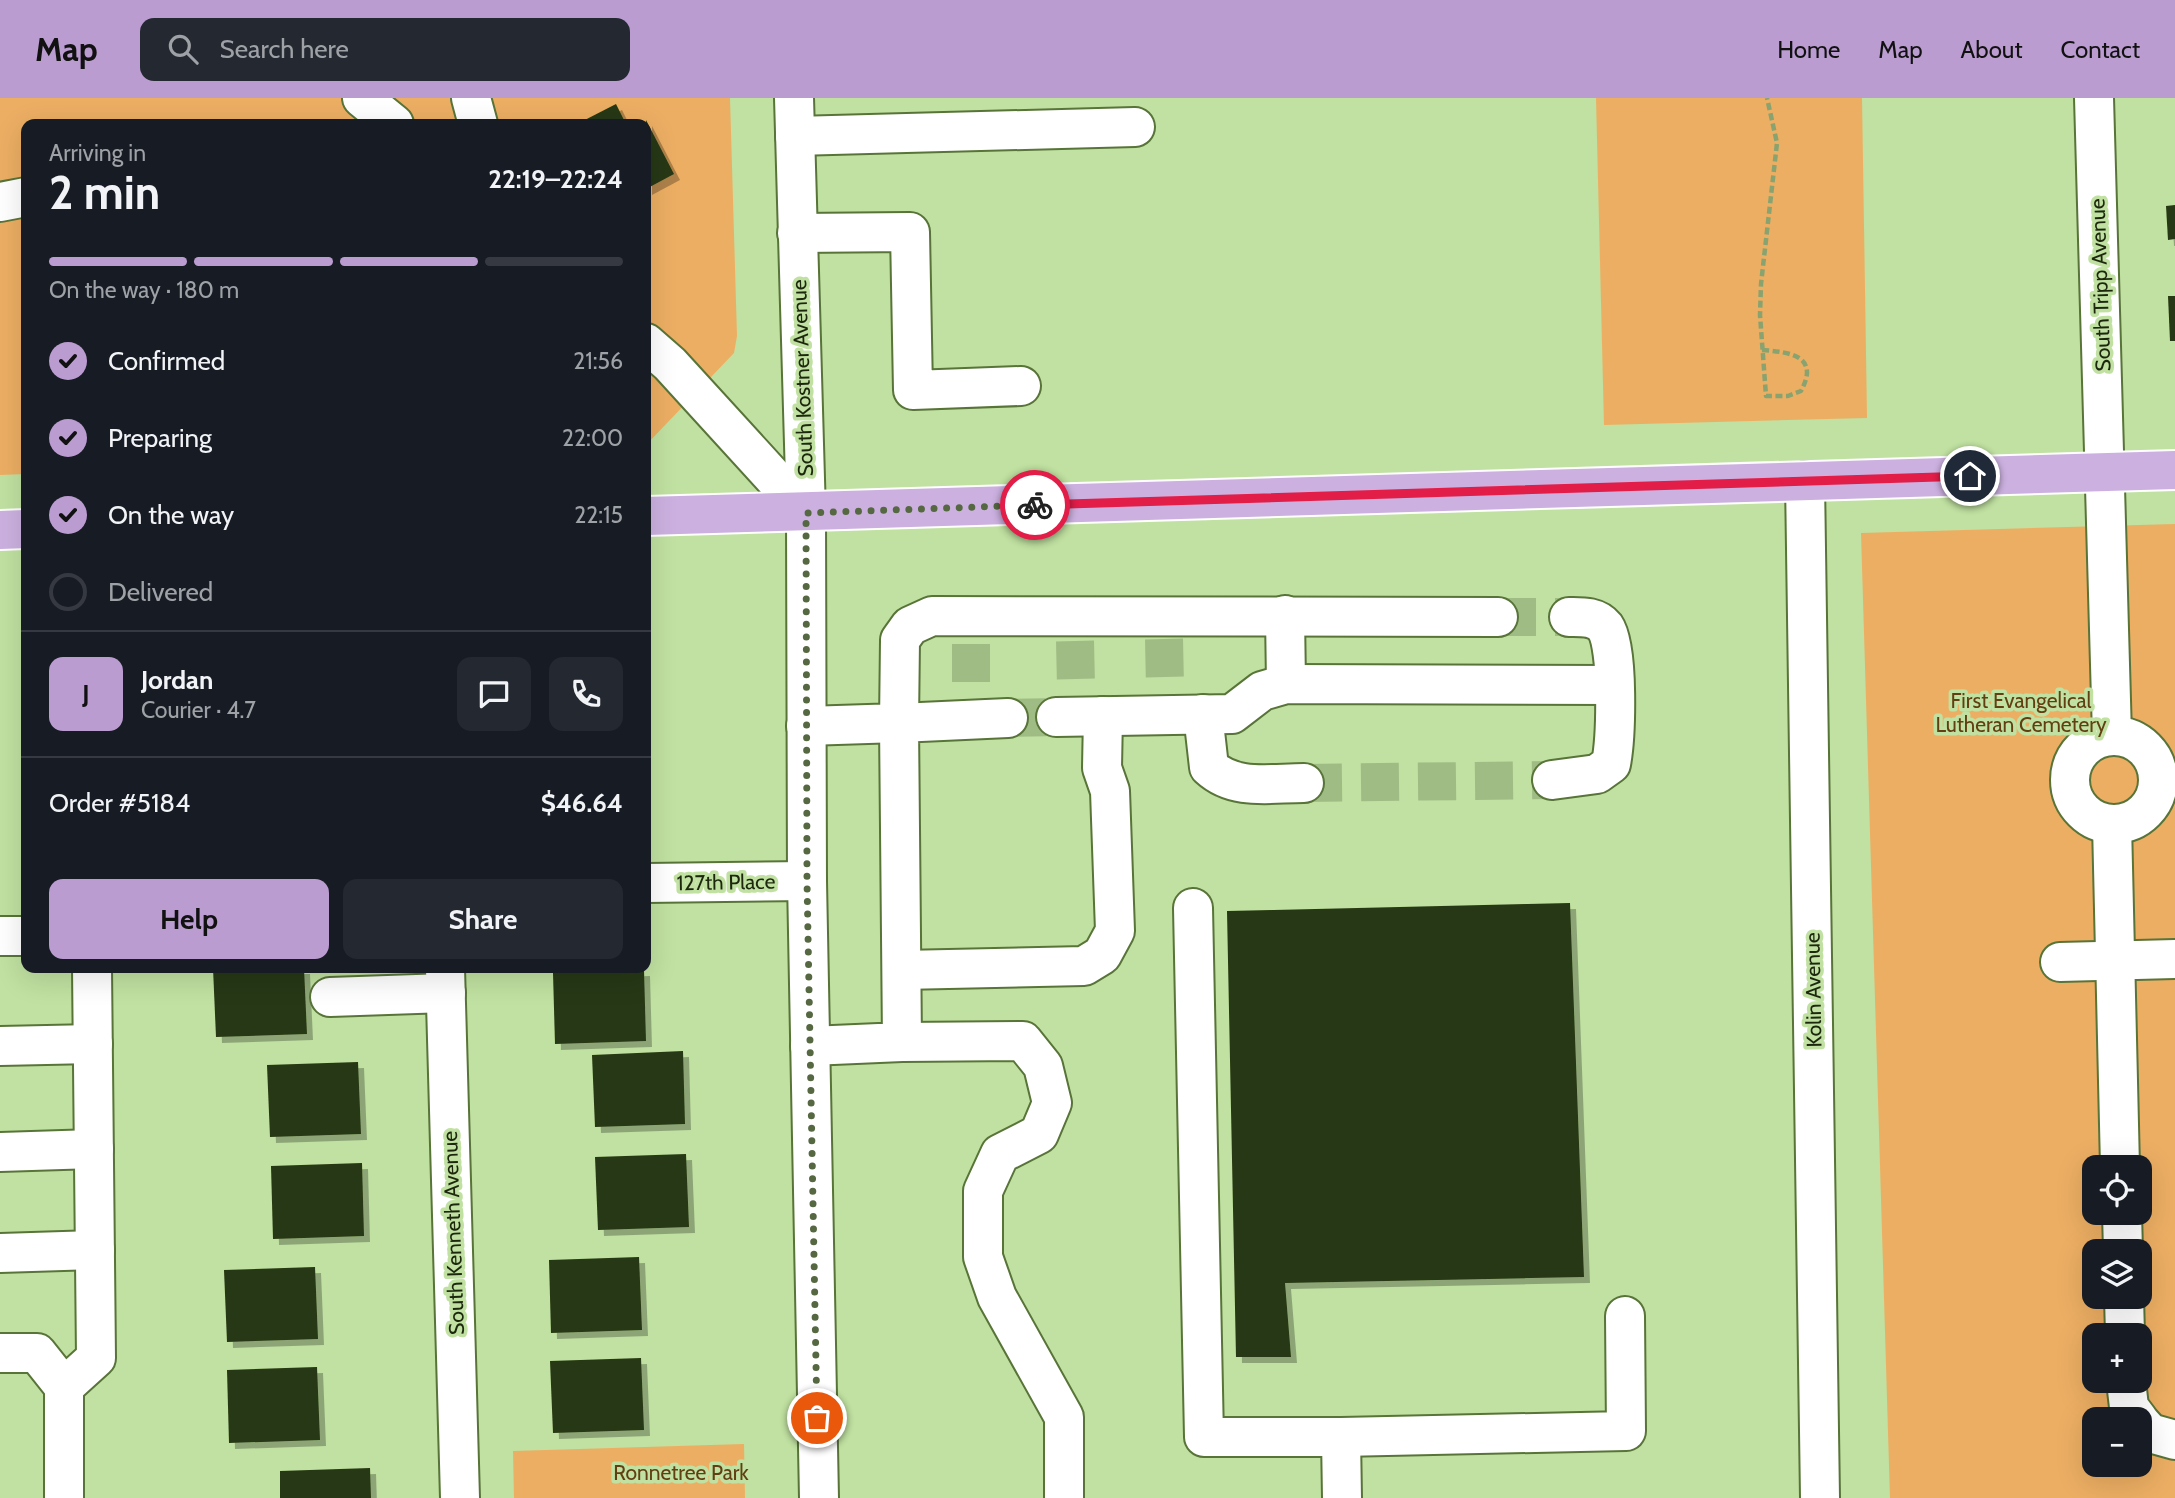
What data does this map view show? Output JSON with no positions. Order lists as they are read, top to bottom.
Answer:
{
  "streets": {
    "street": [
      "South Tripp Avenue",
      "South Kostner Avenue",
      "127th Place",
      "Kolin Avenue",
      "South Kenneth Avenue"
    ]
  },
  "crossings": [
    ["South Kostner Avenue", "127th Place"]
  ],
  "parks": ["First Evangelical Lutheran Cemetery", "Ronnetree Park"],
  "page": {
    "header": "Map",
    "search": "Search here",
    "nav": [
      "Home",
      "Map",
      "About",
      "Contact"
    ],
    "heading": ["2 min", "Arriving in", "22:19–22:24"],
    "panel": [
      "Jordan",
      "Courier · 4.7",
      "Order #5184",
      "$46.64"
    ],
    "bar": "On the way · 180 m",
    "list": [
      ["Confirmed", "21:56"],
      ["Preparing", "22:00"],
      ["On the way", "22:15"],
      "Delivered"
    ],
    "round": "J",
    "buttons": ["Help", "Share"],
    "map_buttons": ["+", "−"]
  }
}
